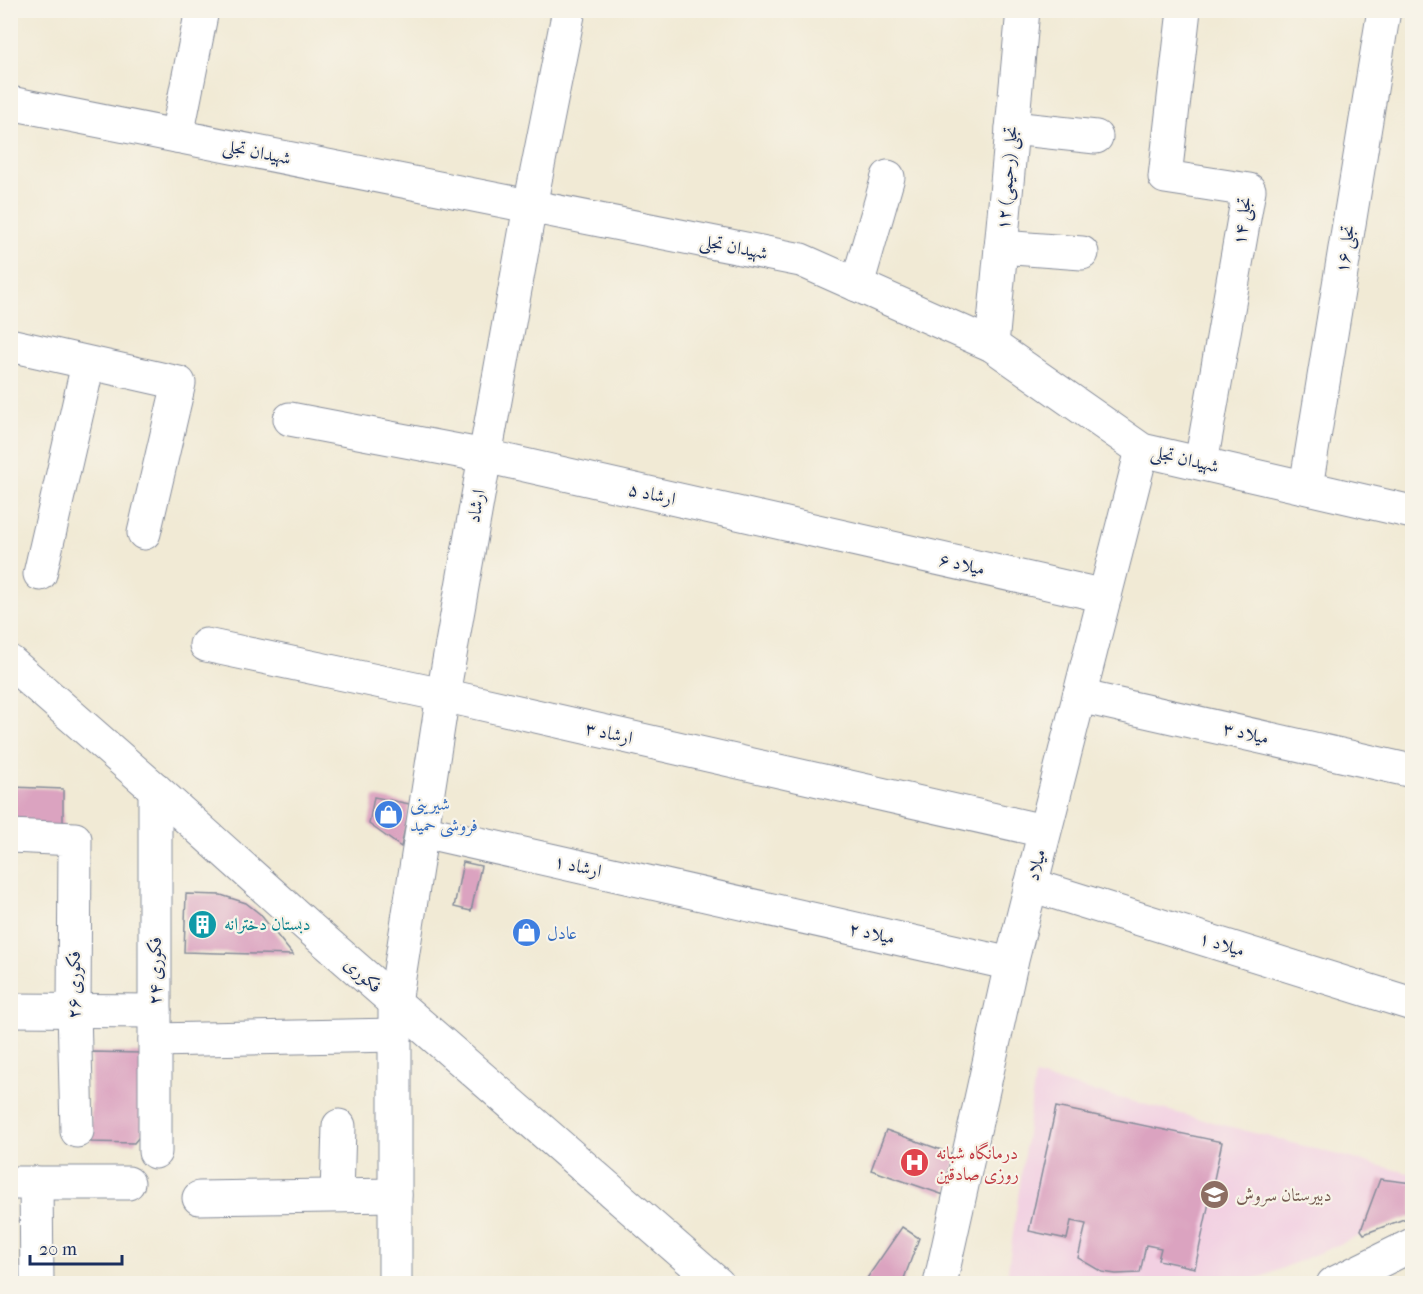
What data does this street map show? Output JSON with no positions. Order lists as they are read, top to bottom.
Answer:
{
  "streets": {
    "street": [
      "شهیدان تجلی",
      "۱۲ تجلی (رحیمی)",
      "تجلی ۱۴",
      "۱۶ تجلی",
      "۵ ارشاد",
      "ارشاد",
      "۶ میلاد",
      "۳ ارشاد",
      "۳ میلاد",
      "میلاد",
      "۱ ارشاد",
      "۲ میلاد",
      "۱ میلاد",
      "فکوری ۲۴",
      "فکوری",
      "فکوری ۲۶"
    ]
  },
  "crossings": [
    ["شهیدان تجلی", "۱۲ تجلی (رحیمی)"],
    ["شهیدان تجلی", "تجلی ۱۴"],
    ["شهیدان تجلی", "۱۶ تجلی"],
    ["شهیدان تجلی", "ارشاد"],
    ["شهیدان تجلی", "میلاد"],
    ["۵ ارشاد", "ارشاد"],
    ["۵ ارشاد", "۶ میلاد"],
    ["ارشاد", "۳ ارشاد"],
    ["ارشاد", "۱ ارشاد"],
    ["ارشاد", "فکوری"],
    ["۶ میلاد", "میلاد"],
    ["۳ ارشاد", "میلاد"],
    ["۳ میلاد", "میلاد"],
    ["میلاد", "۲ میلاد"],
    ["میلاد", "۱ میلاد"],
    ["۱ ارشاد", "۲ میلاد"],
    ["فکوری ۲۴", "فکوری"]
  ],
  "places": {
    "shop": ["شیرینی فروشی حمید", "عادل"],
    "building": ["دبستان دخترانه"],
    "hospital": ["درمانگاه شبانه روزی صادقین"],
    "school or university": ["دبیرستان سروش"]
  },
  "scale_bar": "20 m"
}
